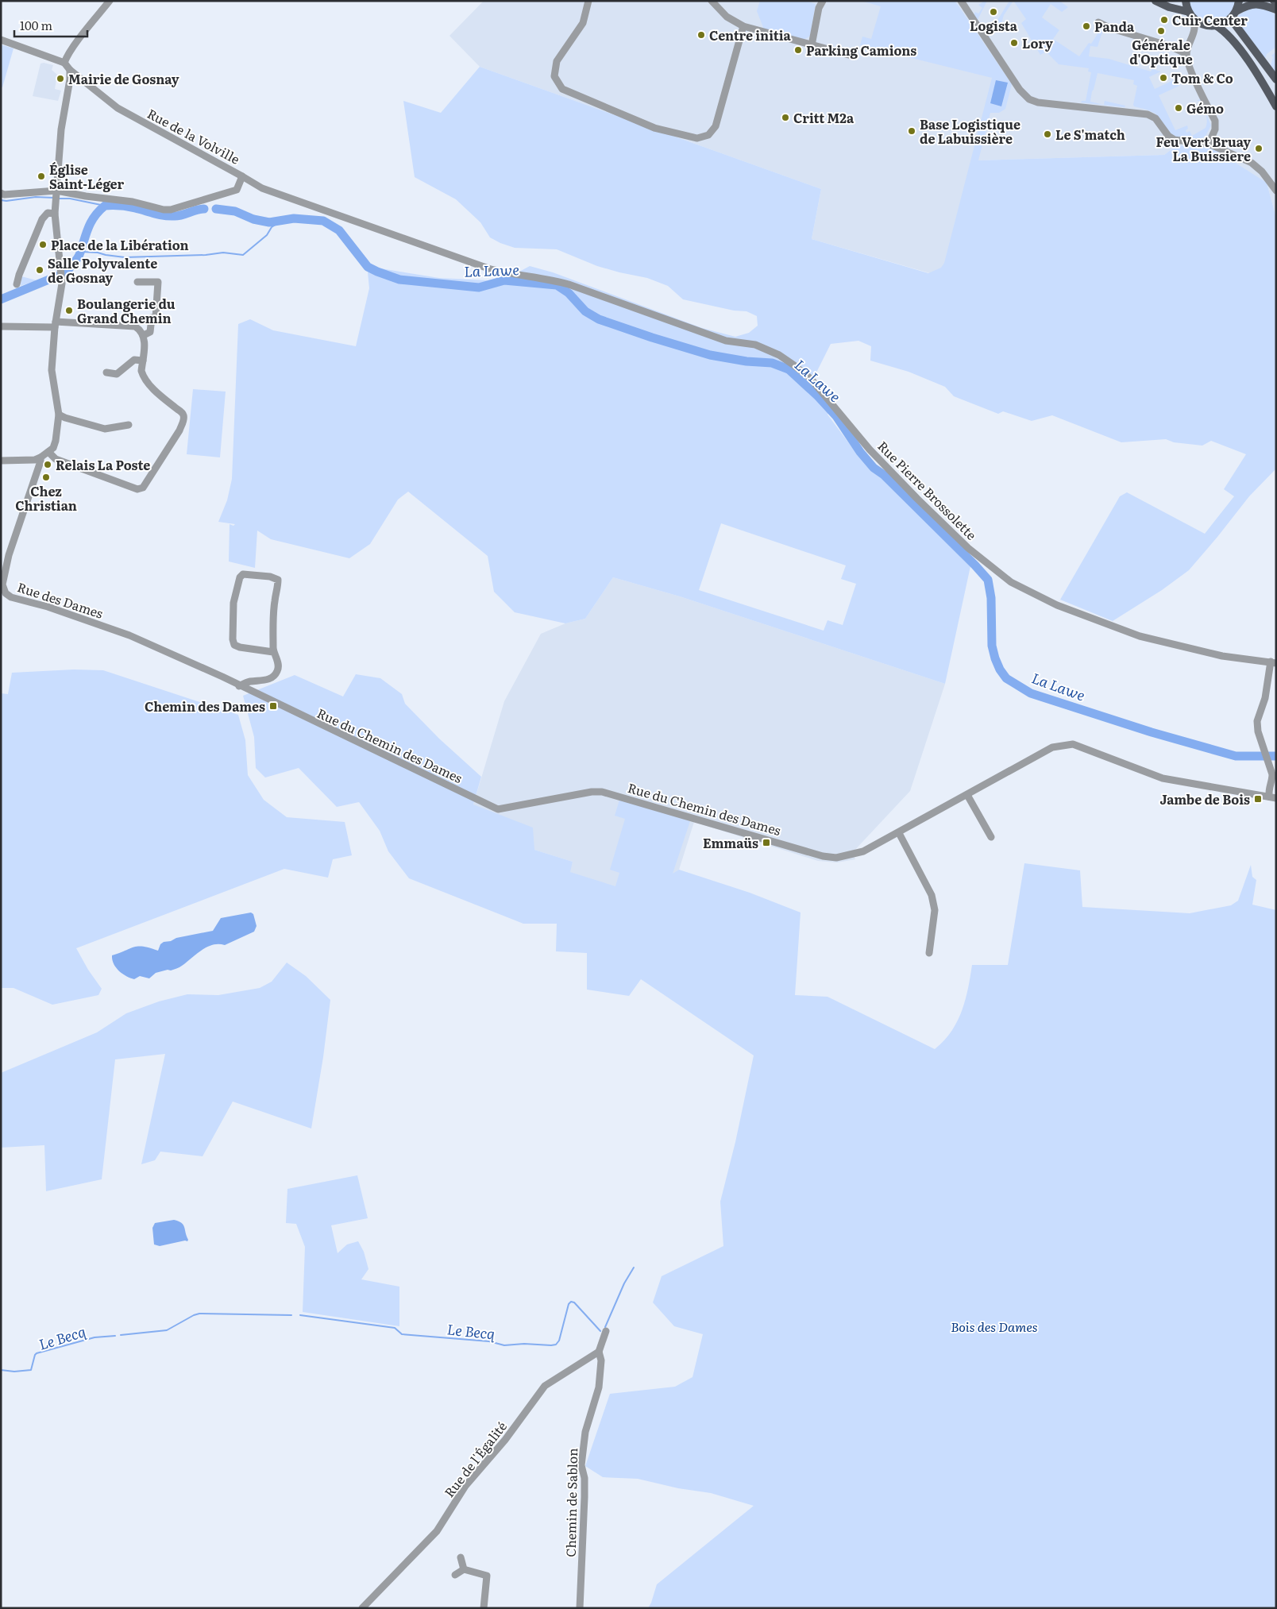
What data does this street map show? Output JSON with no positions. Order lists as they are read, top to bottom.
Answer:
{
  "streets": {
    "street": [
      "Rue de la Volville",
      "Rue Pierre Brossolette",
      "Rue des Dames",
      "Rue du Chemin des Dames",
      "Rue de l'Égalité",
      "Chemin de Sablon"
    ]
  },
  "crossings": [
    ["Rue de la Volville", "Rue Pierre Brossolette"],
    ["Rue des Dames", "Rue du Chemin des Dames"],
    ["Rue de l'Égalité", "Chemin de Sablon"]
  ],
  "water": ["La Lawe", "Le Becq"],
  "parks": ["Bois des Dames"],
  "places": {
    "other": [
      "Logista",
      "Cuir Center",
      "Panda",
      "Générale d'Optique",
      "Centre initia",
      "Lory",
      "Parking Camions",
      "Tom & Co",
      "Mairie de Gosnay",
      "Gémo",
      "Critt M2a",
      "Base Logistique de Labuissière",
      "Le S'match",
      "Feu Vert Bruay La Buissiere",
      "Église Saint-Léger",
      "Place de la Libération",
      "Salle Polyvalente de Gosnay",
      "Boulangerie du Grand Chemin",
      "Relais La Poste",
      "Chez Christian"
    ],
    "transit": ["Chemin des Dames", "Jambe de Bois", "Emmaüs"]
  },
  "scale_bar": "100 m"
}
